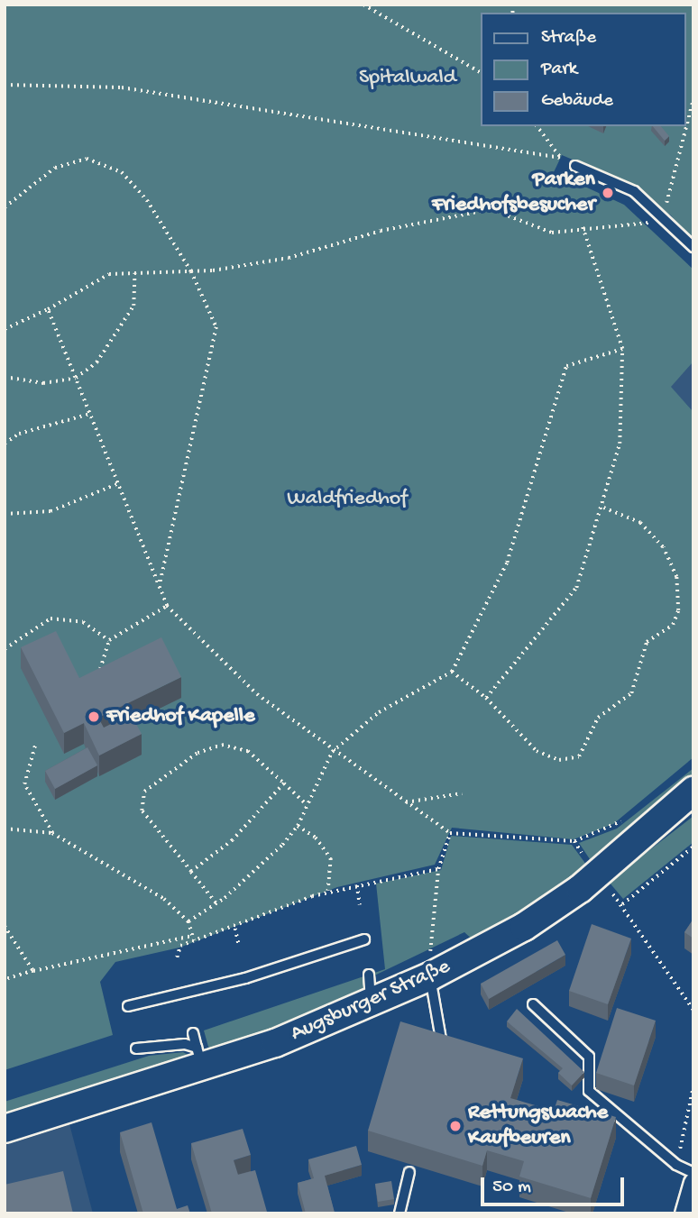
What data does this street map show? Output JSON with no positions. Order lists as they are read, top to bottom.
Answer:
{
  "streets": {
    "main road": ["Augsburger Straße"]
  },
  "parks": ["Spitalwald", "Waldfriedhof"],
  "places": ["Parken Friedhofsbesucher", "Friedhof Kapelle", "Rettungswache Kaufbeuren"],
  "legend": ["Straße", "Park", "Gebäude"],
  "scale_bar": "50 m"
}
